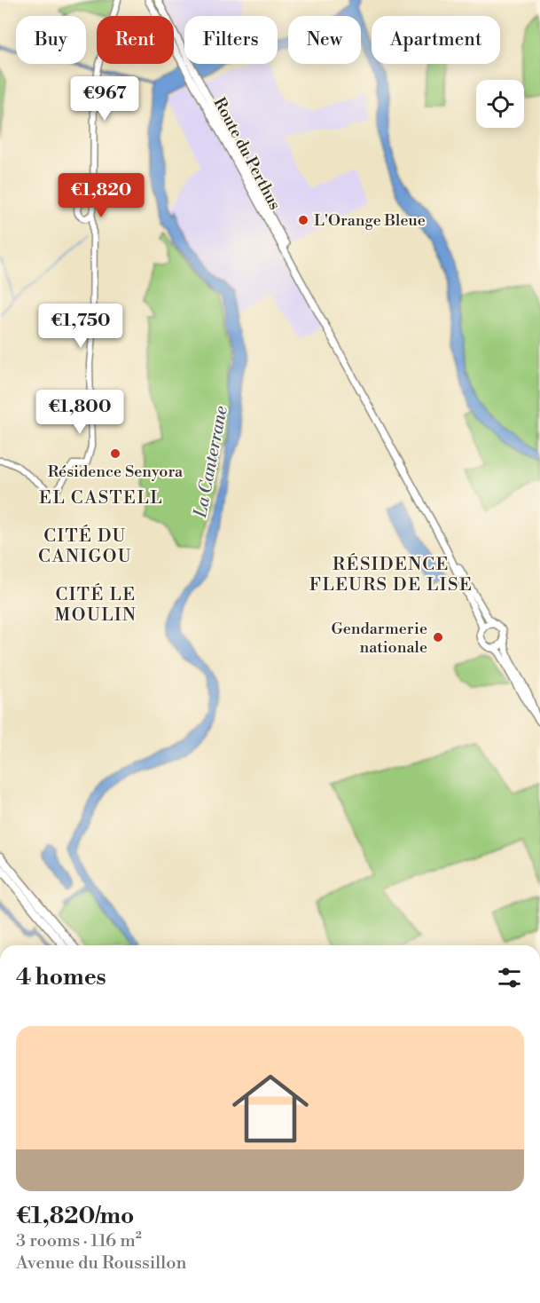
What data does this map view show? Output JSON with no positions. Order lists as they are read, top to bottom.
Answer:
{
  "streets": {
    "main road": ["Route du Perthus"]
  },
  "districts": [
    "EL CASTELL",
    "CITÉ DU CANIGOU",
    "RÉSIDENCE FLEURS DE LISE",
    "CITÉ LE MOULIN"
  ],
  "water": ["La Canterrane"],
  "places": ["L'Orange Bleue", "Résidence Senyora", "Gendarmerie nationale"],
  "page": {
    "chip": [
      "Buy",
      "Rent",
      "Filters",
      "New",
      "Apartment"
    ],
    "price": [
      "€967",
      "€1,820",
      "€1,750",
      "€1,800"
    ],
    "heading": "4 homes",
    "list": [
      {
        "name": "€1,820/mo",
        "note": "3 rooms · 116 m² · Avenue du Roussillon"
      }
    ]
  }
}
